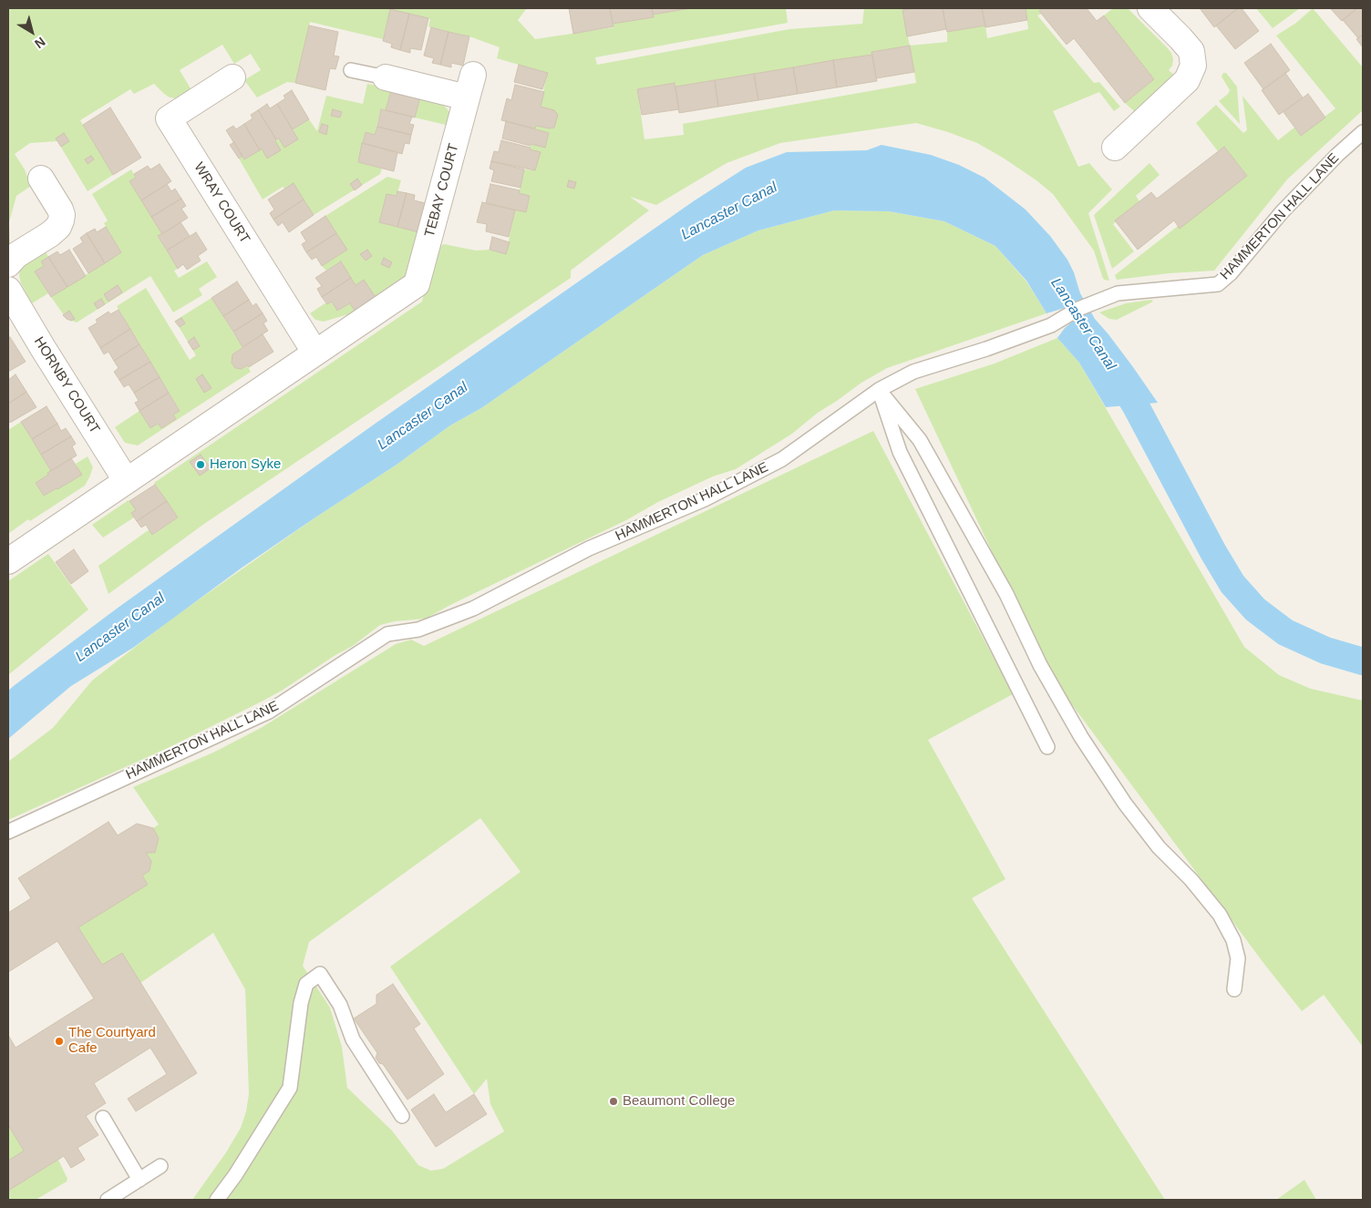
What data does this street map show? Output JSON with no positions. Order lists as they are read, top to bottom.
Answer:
{
  "streets": {
    "street": ["TEBAY COURT", "WRAY COURT", "HORNBY COURT"],
    "lane": ["HAMMERTON HALL LANE"]
  },
  "crossings": [
    ["TEBAY COURT", "WRAY COURT"]
  ],
  "water": ["Lancaster Canal"],
  "places": ["Heron Syke", "The Courtyard Cafe", "Beaumont College"],
  "north": "bottom right"
}
